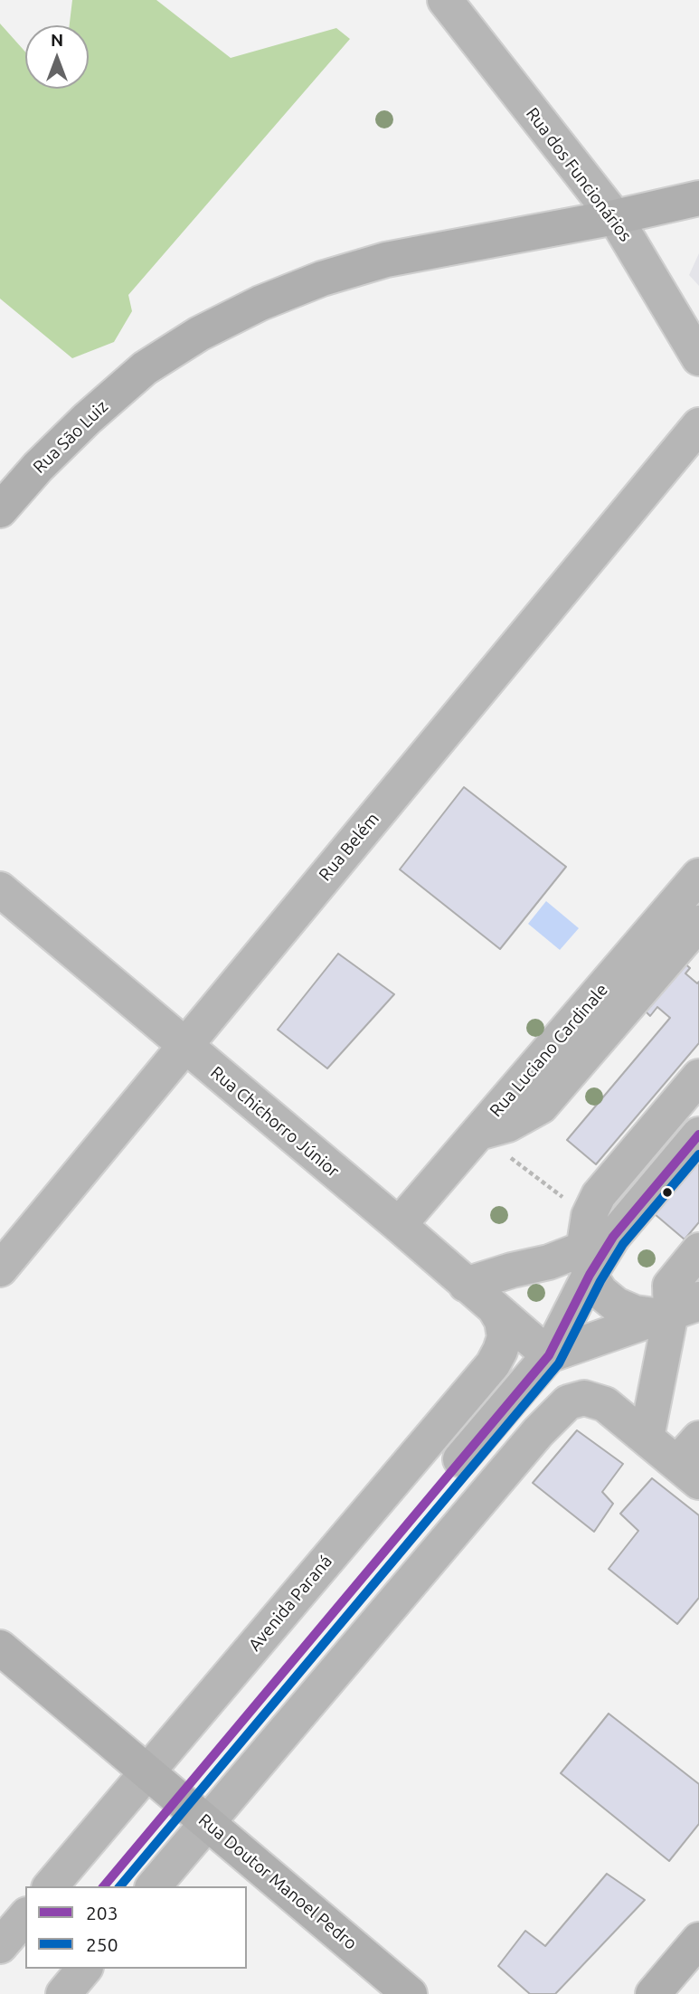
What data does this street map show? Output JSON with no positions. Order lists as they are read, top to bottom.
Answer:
{
  "streets": {
    "main road": ["Rua São Luiz", "Rua Doutor Manoel Pedro"],
    "street": [
      "Rua dos Funcionários",
      "Rua Belém",
      "Rua Luciano Cardinale",
      "Rua Chichorro Júnior",
      "Avenida Paraná"
    ]
  },
  "crossings": [
    ["Rua dos Funcionários", "Rua São Luiz"],
    ["Rua Belém", "Rua Chichorro Júnior"],
    ["Rua Luciano Cardinale", "Rua Chichorro Júnior"],
    ["Rua Chichorro Júnior", "Avenida Paraná"],
    ["Avenida Paraná", "Rua Doutor Manoel Pedro"]
  ],
  "lines": ["transit line 203", "transit line 250"],
  "legend": ["203", "250"],
  "north": "top"
}
